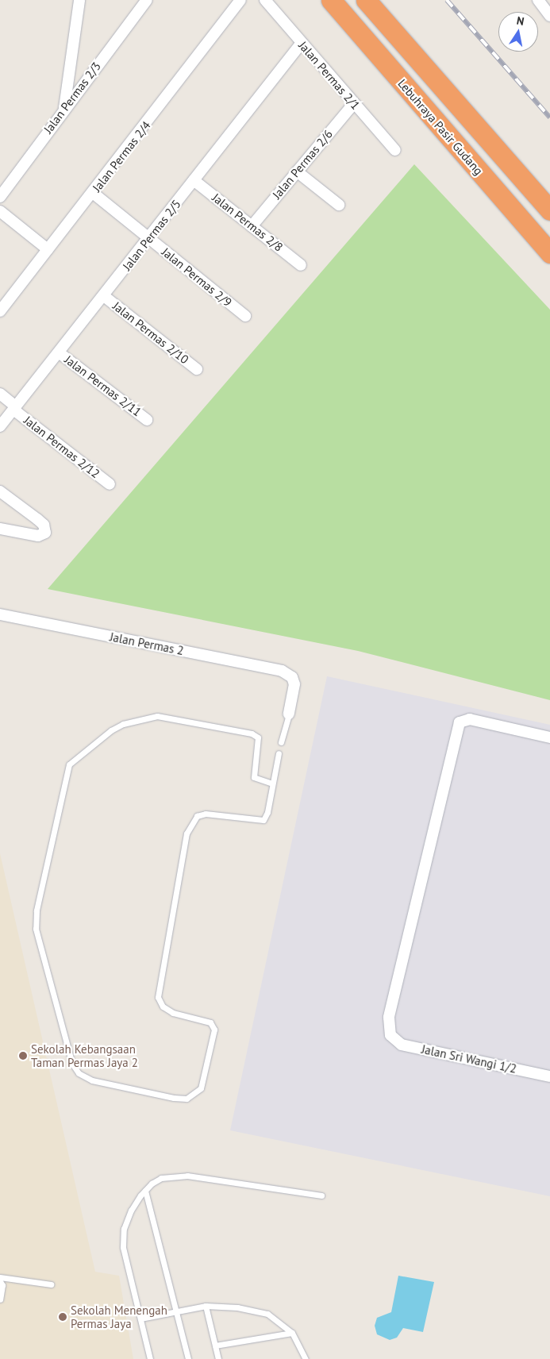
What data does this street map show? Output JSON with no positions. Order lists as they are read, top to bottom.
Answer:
{
  "streets": {
    "highway": ["Lebuhraya Pasir Gudang"],
    "street": [
      "Jalan Permas 2/1",
      "Jalan Permas 2/3",
      "Jalan Permas 2/4",
      "Jalan Permas 2/6",
      "Jalan Permas 2/8",
      "Jalan Permas 2/5",
      "Jalan Permas 2/9",
      "Jalan Permas 2/10",
      "Jalan Permas 2/11",
      "Jalan Permas 2/12",
      "Jalan Permas 2",
      "Jalan Sri Wangi 1/2"
    ]
  },
  "crossings": [
    ["Jalan Permas 2/1", "Jalan Permas 2/6"],
    ["Jalan Permas 2/1", "Jalan Permas 2/5"],
    ["Jalan Permas 2/4", "Jalan Permas 2/9"],
    ["Jalan Permas 2/6", "Jalan Permas 2/8"],
    ["Jalan Permas 2/8", "Jalan Permas 2/5"],
    ["Jalan Permas 2/5", "Jalan Permas 2/9"],
    ["Jalan Permas 2/5", "Jalan Permas 2/10"],
    ["Jalan Permas 2/5", "Jalan Permas 2/11"],
    ["Jalan Permas 2/5", "Jalan Permas 2/12"]
  ],
  "places": ["Sekolah Kebangsaan Taman Permas Jaya 2", "Sekolah Menengah Permas Jaya"],
  "north": "top"
}
